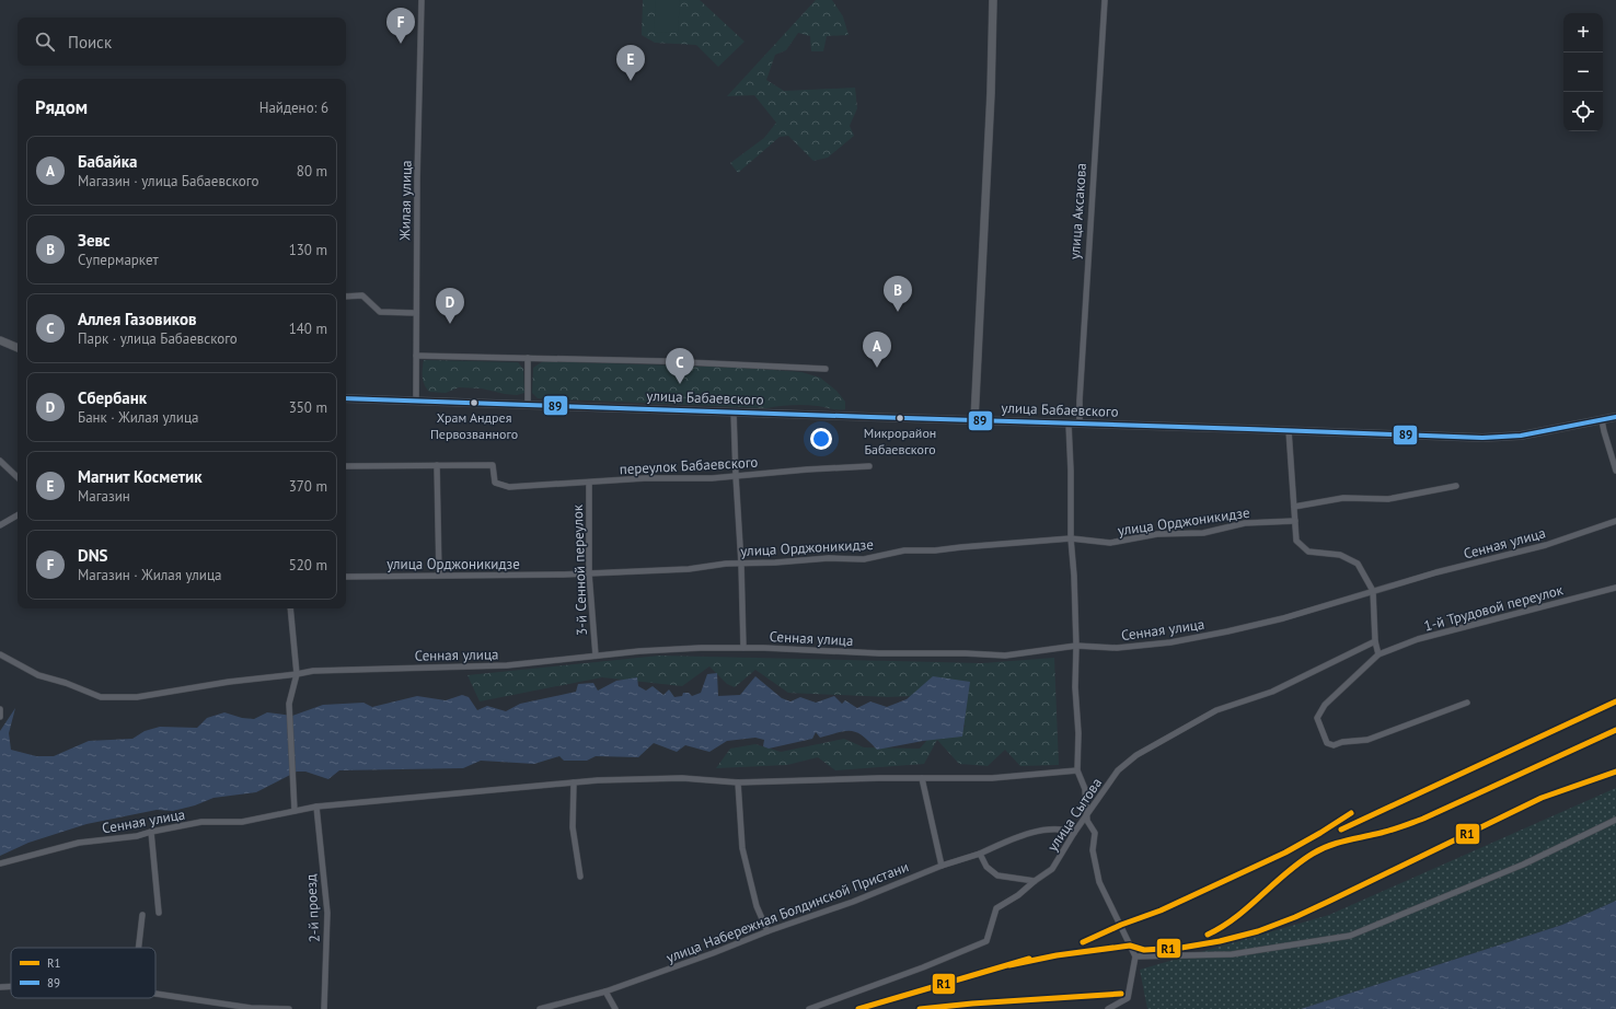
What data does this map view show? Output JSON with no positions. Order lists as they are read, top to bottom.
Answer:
{
  "streets": {
    "main road": ["улица Бабаевского"],
    "street": [
      "Жилая улица",
      "улица Аксакова",
      "переулок Бабаевского",
      "улица Орджоникидзе",
      "Сенная улица",
      "3-й Сенной переулок",
      "1-й Трудовой переулок",
      "улица Сытова",
      "2-й проезд",
      "улица Набережная Болдинской Пристани"
    ]
  },
  "crossings": [
    ["Жилая улица", "улица Бабаевского"],
    ["улица Аксакова", "улица Бабаевского"],
    ["переулок Бабаевского", "3-й Сенной переулок"],
    ["улица Орджоникидзе", "3-й Сенной переулок"],
    ["Сенная улица", "3-й Сенной переулок"],
    ["Сенная улица", "2-й проезд"],
    ["улица Сытова", "улица Набережная Болдинской Пристани"]
  ],
  "places": ["Храм Андрея Первозванного", "Микрорайон Бабаевского"],
  "lines": ["transit line 89", "transit line R1"],
  "legend": ["R1", "89"],
  "page": {
    "pins": [
      "F",
      "E",
      "B",
      "D",
      "A",
      "C"
    ],
    "map_buttons": ["+", "−"],
    "search": "Поиск",
    "heading": ["Рядом", "Найдено: 6"],
    "list": [
      {
        "mark": "A",
        "name": "Бабайка",
        "note": "Магазин · улица Бабаевского",
        "value": "80 m"
      },
      {
        "mark": "B",
        "name": "Зевс",
        "note": "Супермаркет",
        "value": "130 m"
      },
      {
        "mark": "C",
        "name": "Аллея Газовиков",
        "note": "Парк · улица Бабаевского",
        "value": "140 m"
      },
      {
        "mark": "D",
        "name": "Сбербанк",
        "note": "Банк · Жилая улица",
        "value": "350 m"
      },
      {
        "mark": "E",
        "name": "Магнит Косметик",
        "note": "Магазин",
        "value": "370 m"
      },
      {
        "mark": "F",
        "name": "DNS",
        "note": "Магазин · Жилая улица",
        "value": "520 m"
      }
    ]
  }
}
